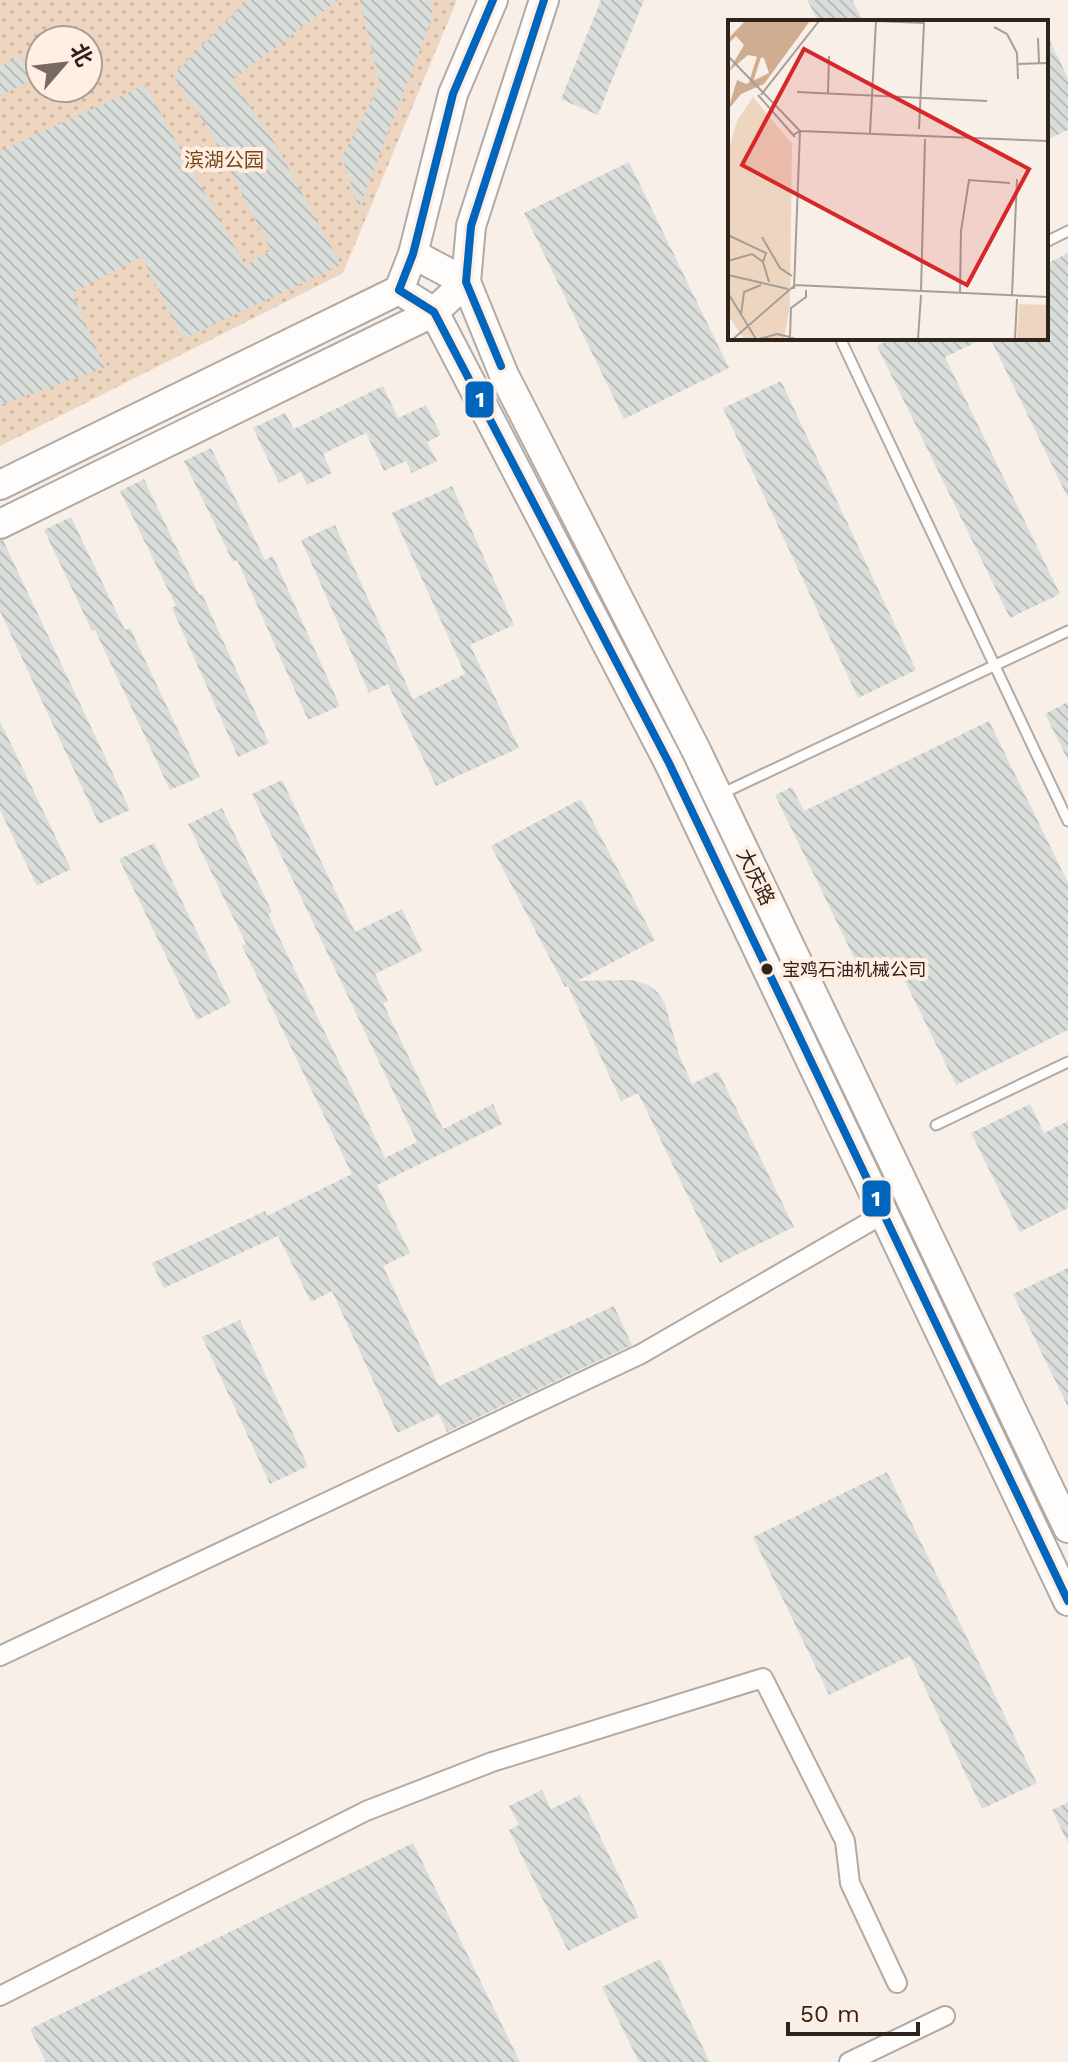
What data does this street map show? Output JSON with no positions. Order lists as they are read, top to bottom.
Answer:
{
  "streets": {
    "main road": ["大庆路"]
  },
  "parks": ["滨湖公园"],
  "places": ["宝鸡石油机械公司"],
  "lines": ["transit line 1"],
  "scale_bar": "50 m",
  "north": "top right"
}
